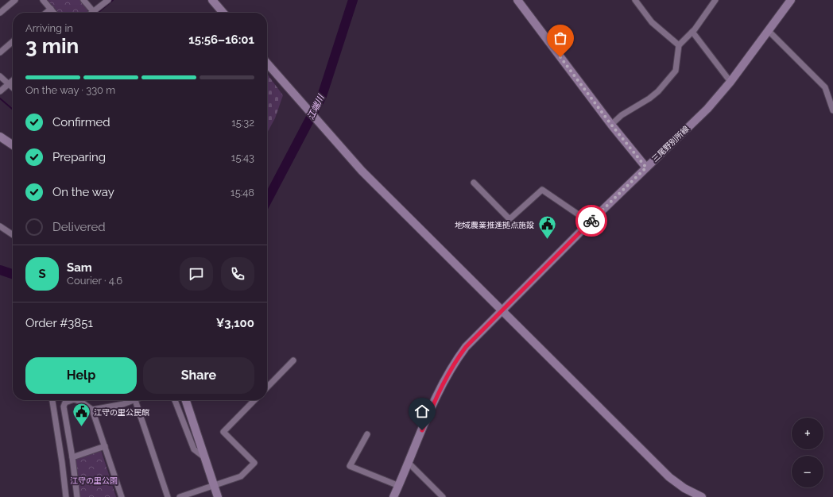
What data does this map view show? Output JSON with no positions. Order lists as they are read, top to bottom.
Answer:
{
  "streets": {
    "street": ["三尾野別所線"]
  },
  "water": ["江端川"],
  "parks": ["江守の里公園"],
  "places": {
    "public building": ["地域農業推進拠点施設", "江守の里公民館"]
  },
  "page": {
    "heading": ["3 min", "Arriving in", "15:56–16:01"],
    "panel": [
      "Sam",
      "Courier · 4.6",
      "Order #3851",
      "¥3,100"
    ],
    "bar": "On the way · 330 m",
    "list": [
      ["Confirmed", "15:32"],
      ["Preparing", "15:43"],
      ["On the way", "15:48"],
      "Delivered"
    ],
    "round": "S",
    "buttons": ["Help", "Share"],
    "map_buttons": ["+", "−"]
  }
}
